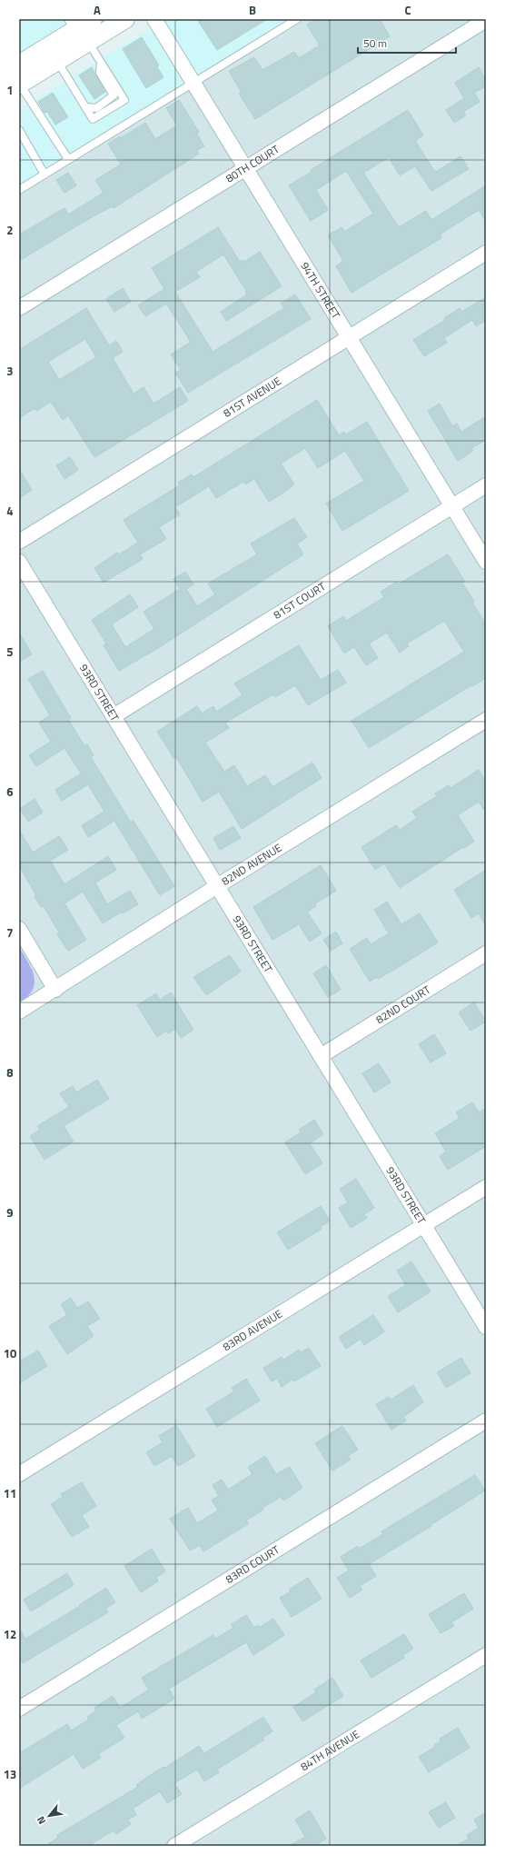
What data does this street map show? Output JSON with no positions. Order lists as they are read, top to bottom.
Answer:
{
  "streets": {
    "street": [
      "80TH COURT",
      "94TH STREET",
      "81ST AVENUE",
      "81ST COURT",
      "93RD STREET",
      "82ND AVENUE",
      "82ND COURT",
      "83RD AVENUE",
      "83RD COURT",
      "84TH AVENUE"
    ]
  },
  "crossings": [
    ["80TH COURT", "94TH STREET"],
    ["94TH STREET", "81ST AVENUE"],
    ["94TH STREET", "81ST COURT"],
    ["81ST COURT", "93RD STREET"],
    ["93RD STREET", "82ND AVENUE"],
    ["93RD STREET", "82ND COURT"],
    ["93RD STREET", "83RD AVENUE"]
  ],
  "scale_bar": "50 m",
  "north": "bottom left",
  "grid": {
    "columns": ["A", "B", "C"],
    "rows": [
      "1",
      "2",
      "3",
      "4",
      "5",
      "6",
      "7",
      "8",
      "9",
      "10",
      "11",
      "12",
      "13"
    ]
  }
}
